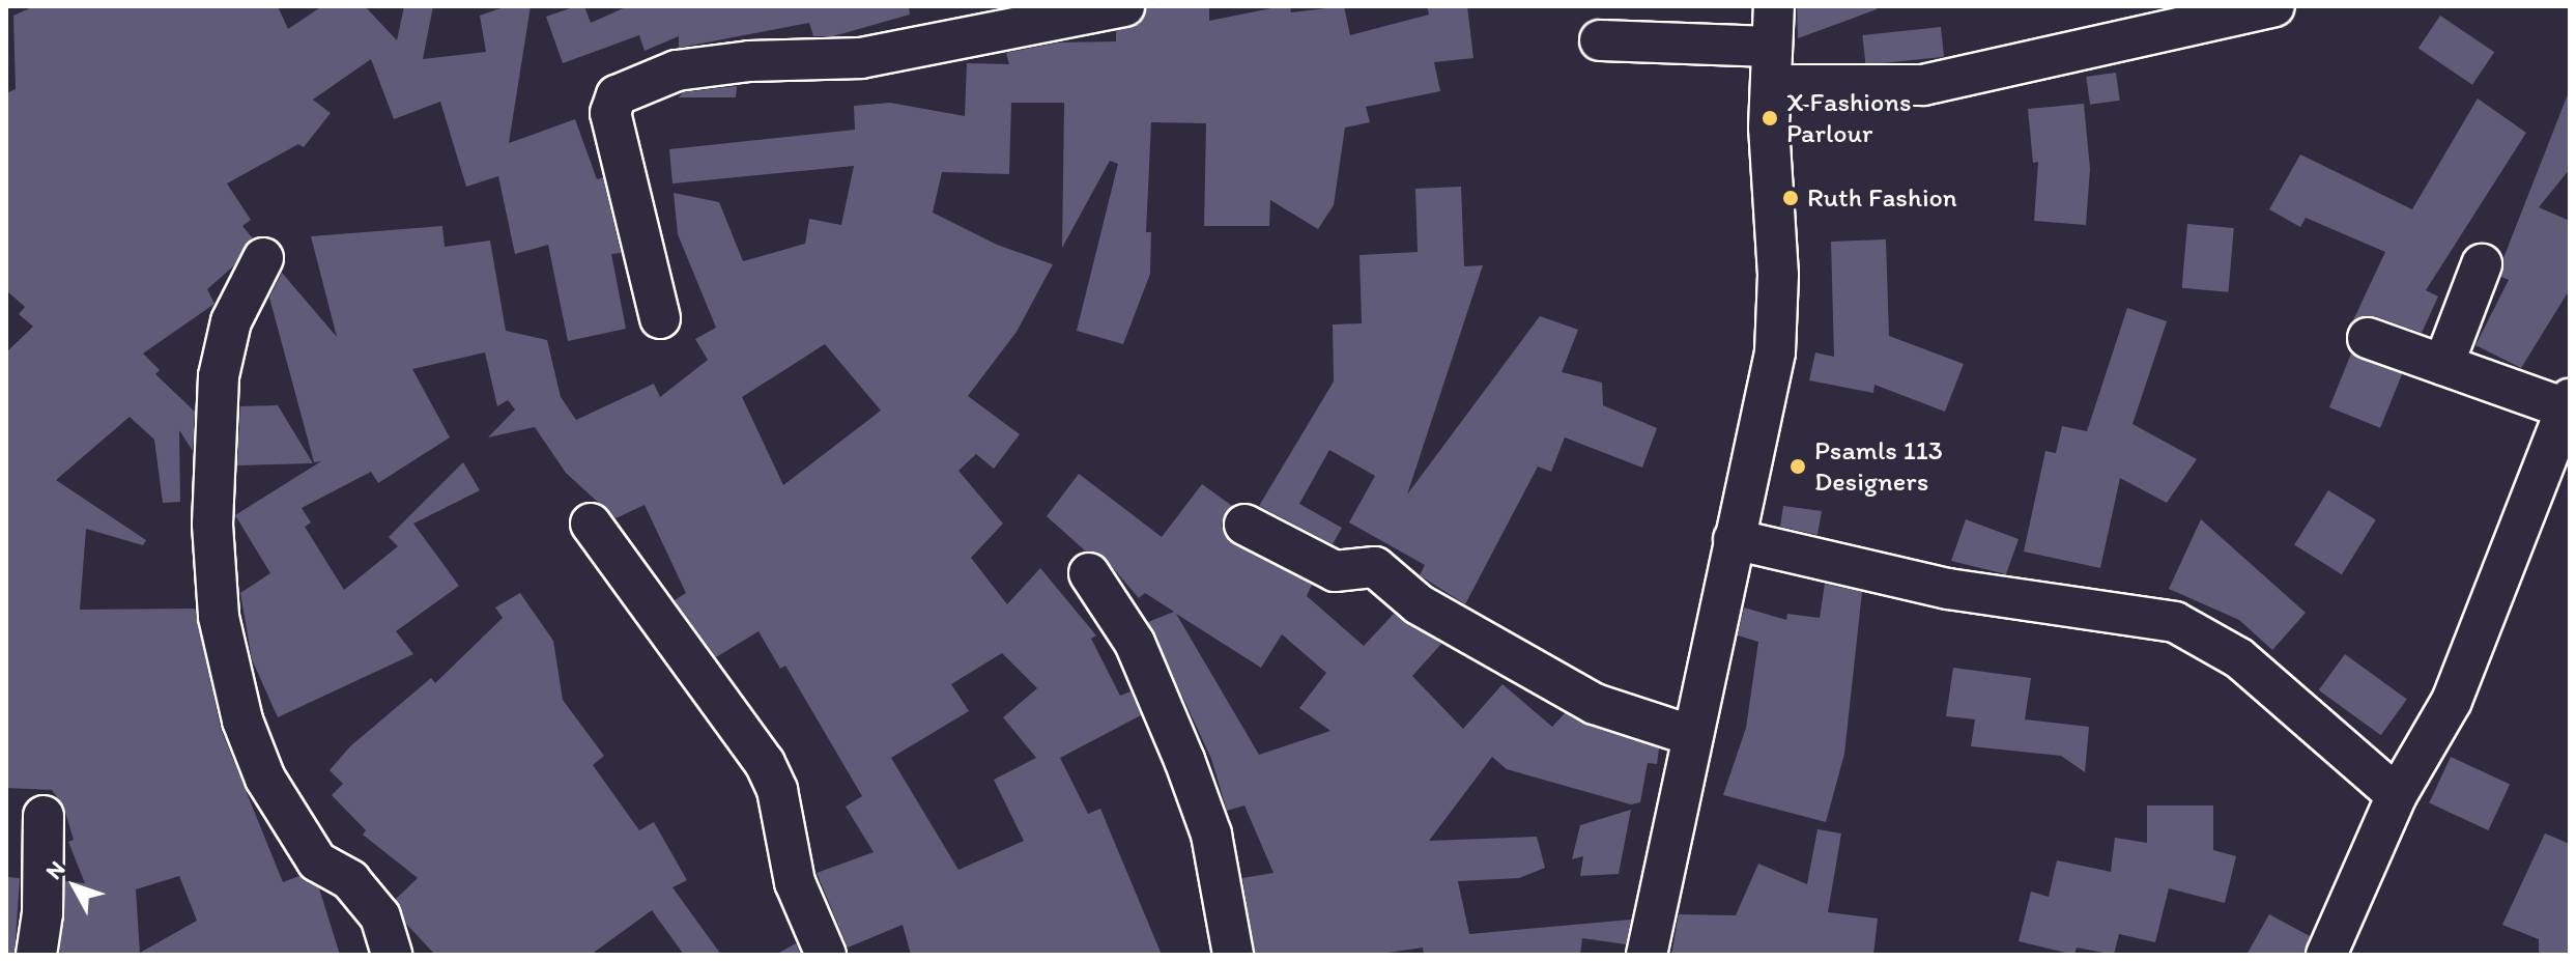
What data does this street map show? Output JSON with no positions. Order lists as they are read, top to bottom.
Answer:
{
  "places": ["X Fashions Parlour", "Ruth Fashion", "Psamls 113 Designers"],
  "north": "top left"
}
